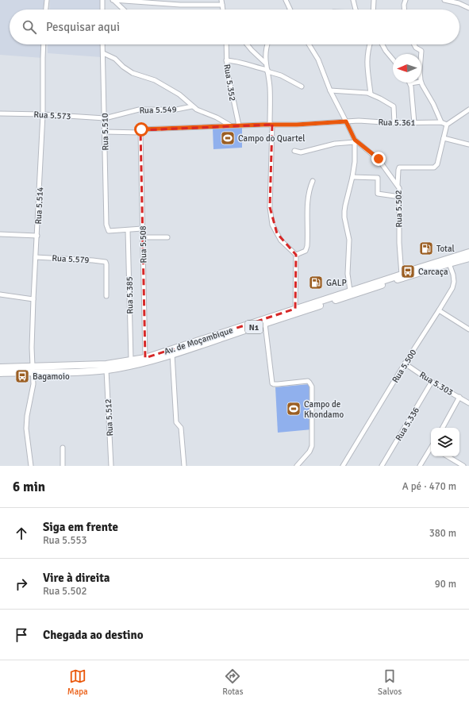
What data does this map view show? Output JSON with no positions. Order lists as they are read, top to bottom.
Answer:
{
  "streets": {
    "highway": ["N1", "Av. de Moçambique"],
    "street": [
      "Rua 5.352",
      "Rua 5.549",
      "Rua 5.573",
      "Rua 5.361",
      "Rua 5.510",
      "Rua 5.514",
      "Rua 5.502",
      "Rua 5.508",
      "Rua 5.579",
      "Rua 5.385",
      "Rua 5.500",
      "Rua 5.303",
      "Rua 5.512",
      "Rua 5.336"
    ]
  },
  "crossings": [
    ["Rua 5.352", "Rua 5.361"],
    ["Rua 5.549", "Rua 5.573"],
    ["Rua 5.549", "Rua 5.510"],
    ["Rua 5.573", "Rua 5.510"],
    ["Rua 5.573", "Rua 5.514"],
    ["Rua 5.361", "Rua 5.510"],
    ["Rua 5.361", "Rua 5.502"],
    ["Rua 5.361", "Rua 5.508"],
    ["Rua 5.510", "Rua 5.385"],
    ["Rua 5.514", "Rua 5.579"],
    ["Rua 5.514", "Av. de Moçambique"],
    ["Rua 5.502", "Av. de Moçambique"],
    ["Rua 5.508", "Av. de Moçambique"],
    ["Rua 5.385", "Av. de Moçambique"],
    ["N1", "Av. de Moçambique"],
    ["N1", "Rua 5.500"],
    ["Av. de Moçambique", "Rua 5.500"],
    ["Av. de Moçambique", "Rua 5.512"],
    ["Rua 5.500", "Rua 5.303"],
    ["Rua 5.303", "Rua 5.336"]
  ],
  "places": {
    "sports": ["Campo do Quartel", "Campo de Khondamo"],
    "fuel station": ["Total", "GALP"],
    "bus stop": ["Carcaça", "Bagamoio"]
  },
  "north": "left",
  "page": {
    "search": "Pesquisar aqui",
    "heading": ["6 min", "A pé · 470 m"],
    "list": [
      ["Siga em frente", "Rua 5.553", "380 m"],
      ["Vire à direita", "Rua 5.502", "90 m"],
      "Chegada ao destino"
    ],
    "nav": ["Mapa", "Rotas", "Salvos"]
  }
}
